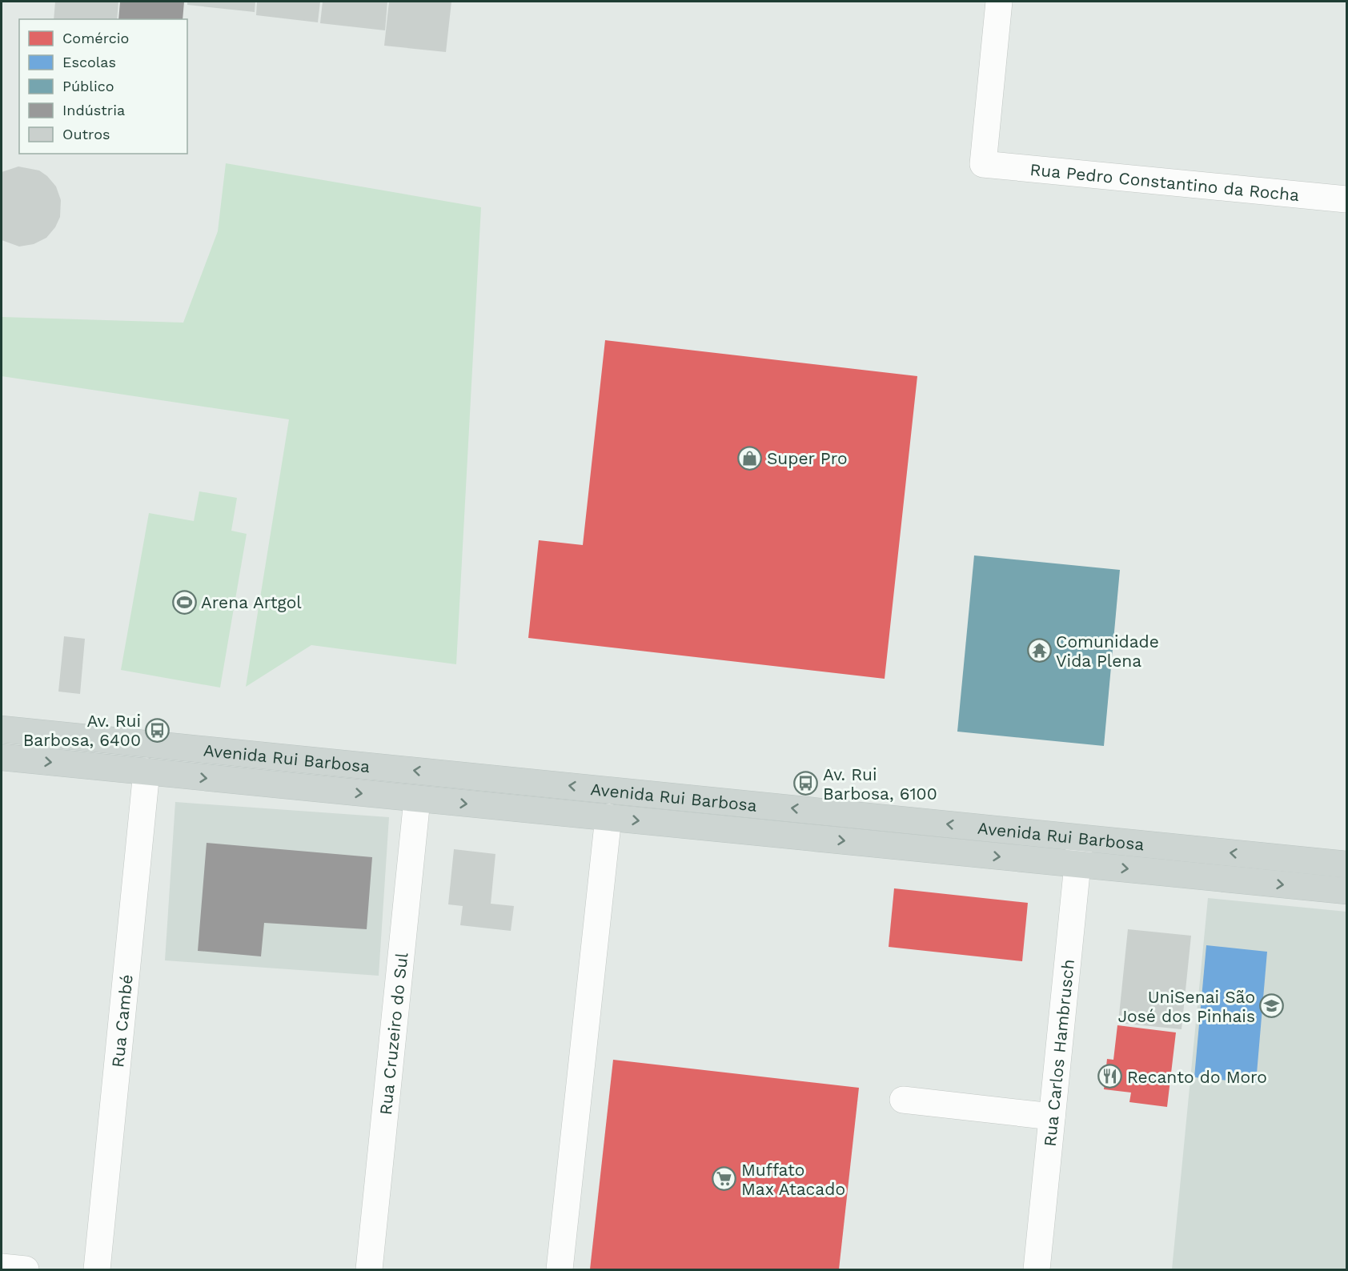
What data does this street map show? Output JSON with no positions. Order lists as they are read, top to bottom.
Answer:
{
  "streets": {
    "main road": ["Avenida Rui Barbosa"],
    "street": [
      "Rua Pedro Constantino da Rocha",
      "Rua Cambé",
      "Rua Cruzeiro do Sul",
      "Rua Carlos Hambrusch"
    ]
  },
  "crossings": [
    ["Avenida Rui Barbosa", "Rua Cambé"],
    ["Avenida Rui Barbosa", "Rua Cruzeiro do Sul"],
    ["Avenida Rui Barbosa", "Rua Carlos Hambrusch"]
  ],
  "places": {
    "shop": ["Super Pro"],
    "sports": ["Arena Artgol"],
    "temple": ["Comunidade Vida Plena"],
    "bus stop": ["Av. Rui Barbosa, 6400", "Av. Rui Barbosa, 6100"],
    "school or university": ["UniSenai São José dos Pinhais"],
    "restaurant": ["Recanto do Moro"],
    "supermarket": ["Muffato Max Atacado"]
  },
  "legend": [
    "Comércio",
    "Escolas",
    "Público",
    "Indústria",
    "Outros"
  ]
}
